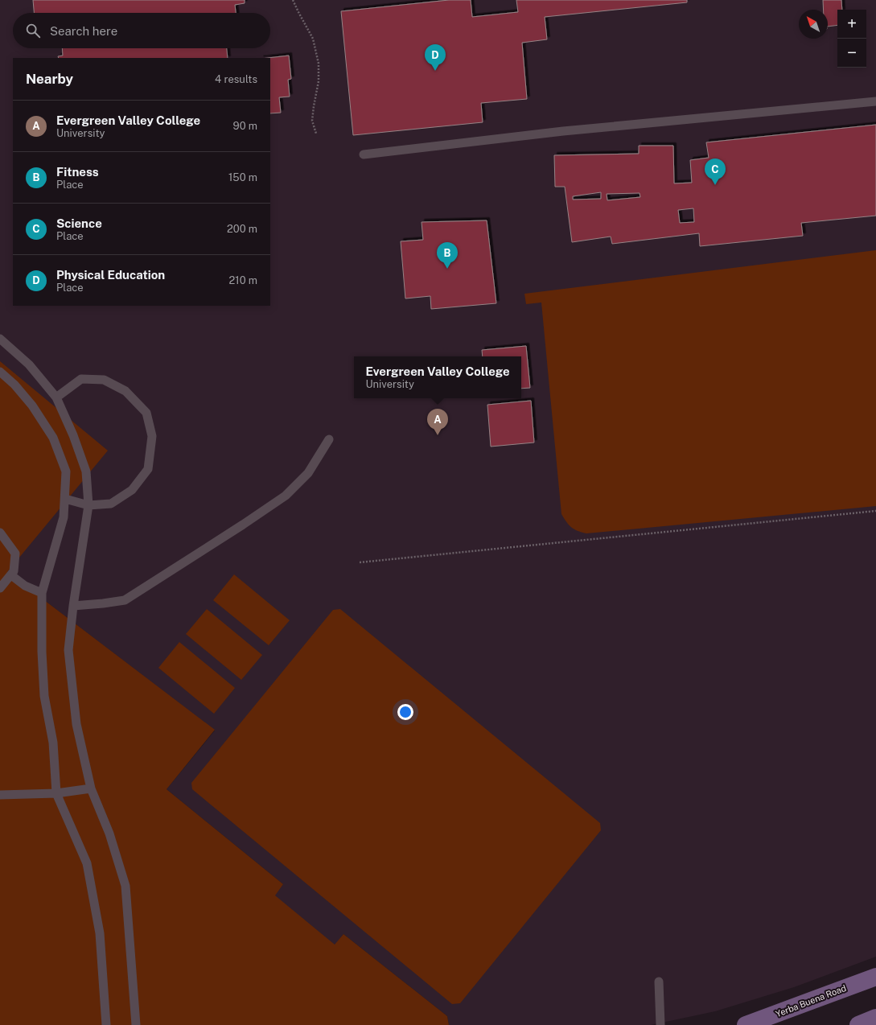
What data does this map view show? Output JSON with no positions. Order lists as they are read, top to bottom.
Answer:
{
  "streets": {
    "street": ["Yerba Buena Road"]
  },
  "north": "top left",
  "page": {
    "map_buttons": ["+", "−"],
    "search": "Search here",
    "pins": [
      "D",
      "C",
      "B",
      "A"
    ],
    "heading": ["Nearby", "4 results"],
    "list": [
      {
        "mark": "A",
        "name": "Evergreen Valley College",
        "note": "University",
        "value": "90 m"
      },
      {
        "mark": "B",
        "name": "Fitness",
        "note": "Place",
        "value": "150 m"
      },
      {
        "mark": "C",
        "name": "Science",
        "note": "Place",
        "value": "200 m"
      },
      {
        "mark": "D",
        "name": "Physical Education",
        "note": "Place",
        "value": "210 m"
      }
    ],
    "popup": ["Evergreen Valley College", "University"]
  }
}
